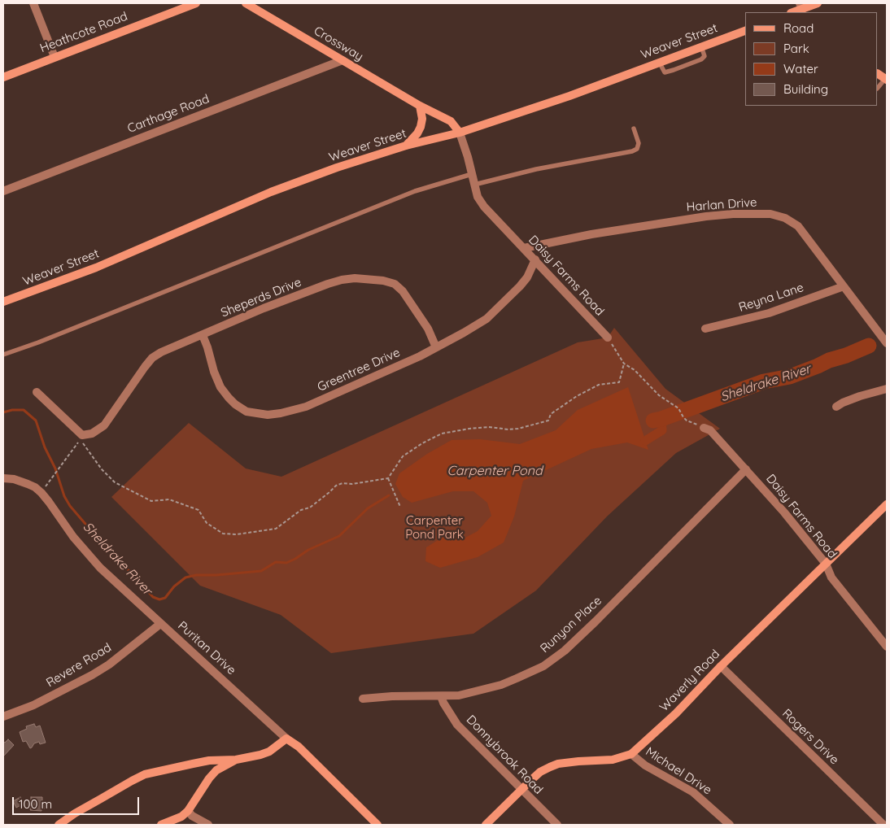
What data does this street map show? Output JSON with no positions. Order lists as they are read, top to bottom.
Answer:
{
  "streets": {
    "street": [
      "Heathcote Road",
      "Weaver Street",
      "Crossway",
      "Carthage Road",
      "Harlan Drive",
      "Daisy Farms Road",
      "Sheperds Drive",
      "Reyna Lane",
      "Greentree Drive",
      "Runyon Place",
      "Puritan Drive",
      "Revere Road",
      "Waverly Road",
      "Rogers Drive",
      "Donnybrook Road",
      "Michael Drive"
    ]
  },
  "crossings": [
    ["Weaver Street", "Crossway"],
    ["Weaver Street", "Daisy Farms Road"],
    ["Crossway", "Carthage Road"],
    ["Crossway", "Daisy Farms Road"],
    ["Harlan Drive", "Daisy Farms Road"],
    ["Harlan Drive", "Reyna Lane"],
    ["Daisy Farms Road", "Greentree Drive"],
    ["Daisy Farms Road", "Runyon Place"],
    ["Daisy Farms Road", "Waverly Road"],
    ["Sheperds Drive", "Greentree Drive"],
    ["Runyon Place", "Donnybrook Road"],
    ["Puritan Drive", "Revere Road"],
    ["Waverly Road", "Rogers Drive"],
    ["Waverly Road", "Donnybrook Road"],
    ["Waverly Road", "Michael Drive"]
  ],
  "water": ["Sheldrake River", "Carpenter Pond"],
  "parks": ["Carpenter Pond Park"],
  "legend": [
    "Road",
    "Park",
    "Water",
    "Building"
  ],
  "scale_bar": "100 m"
}
